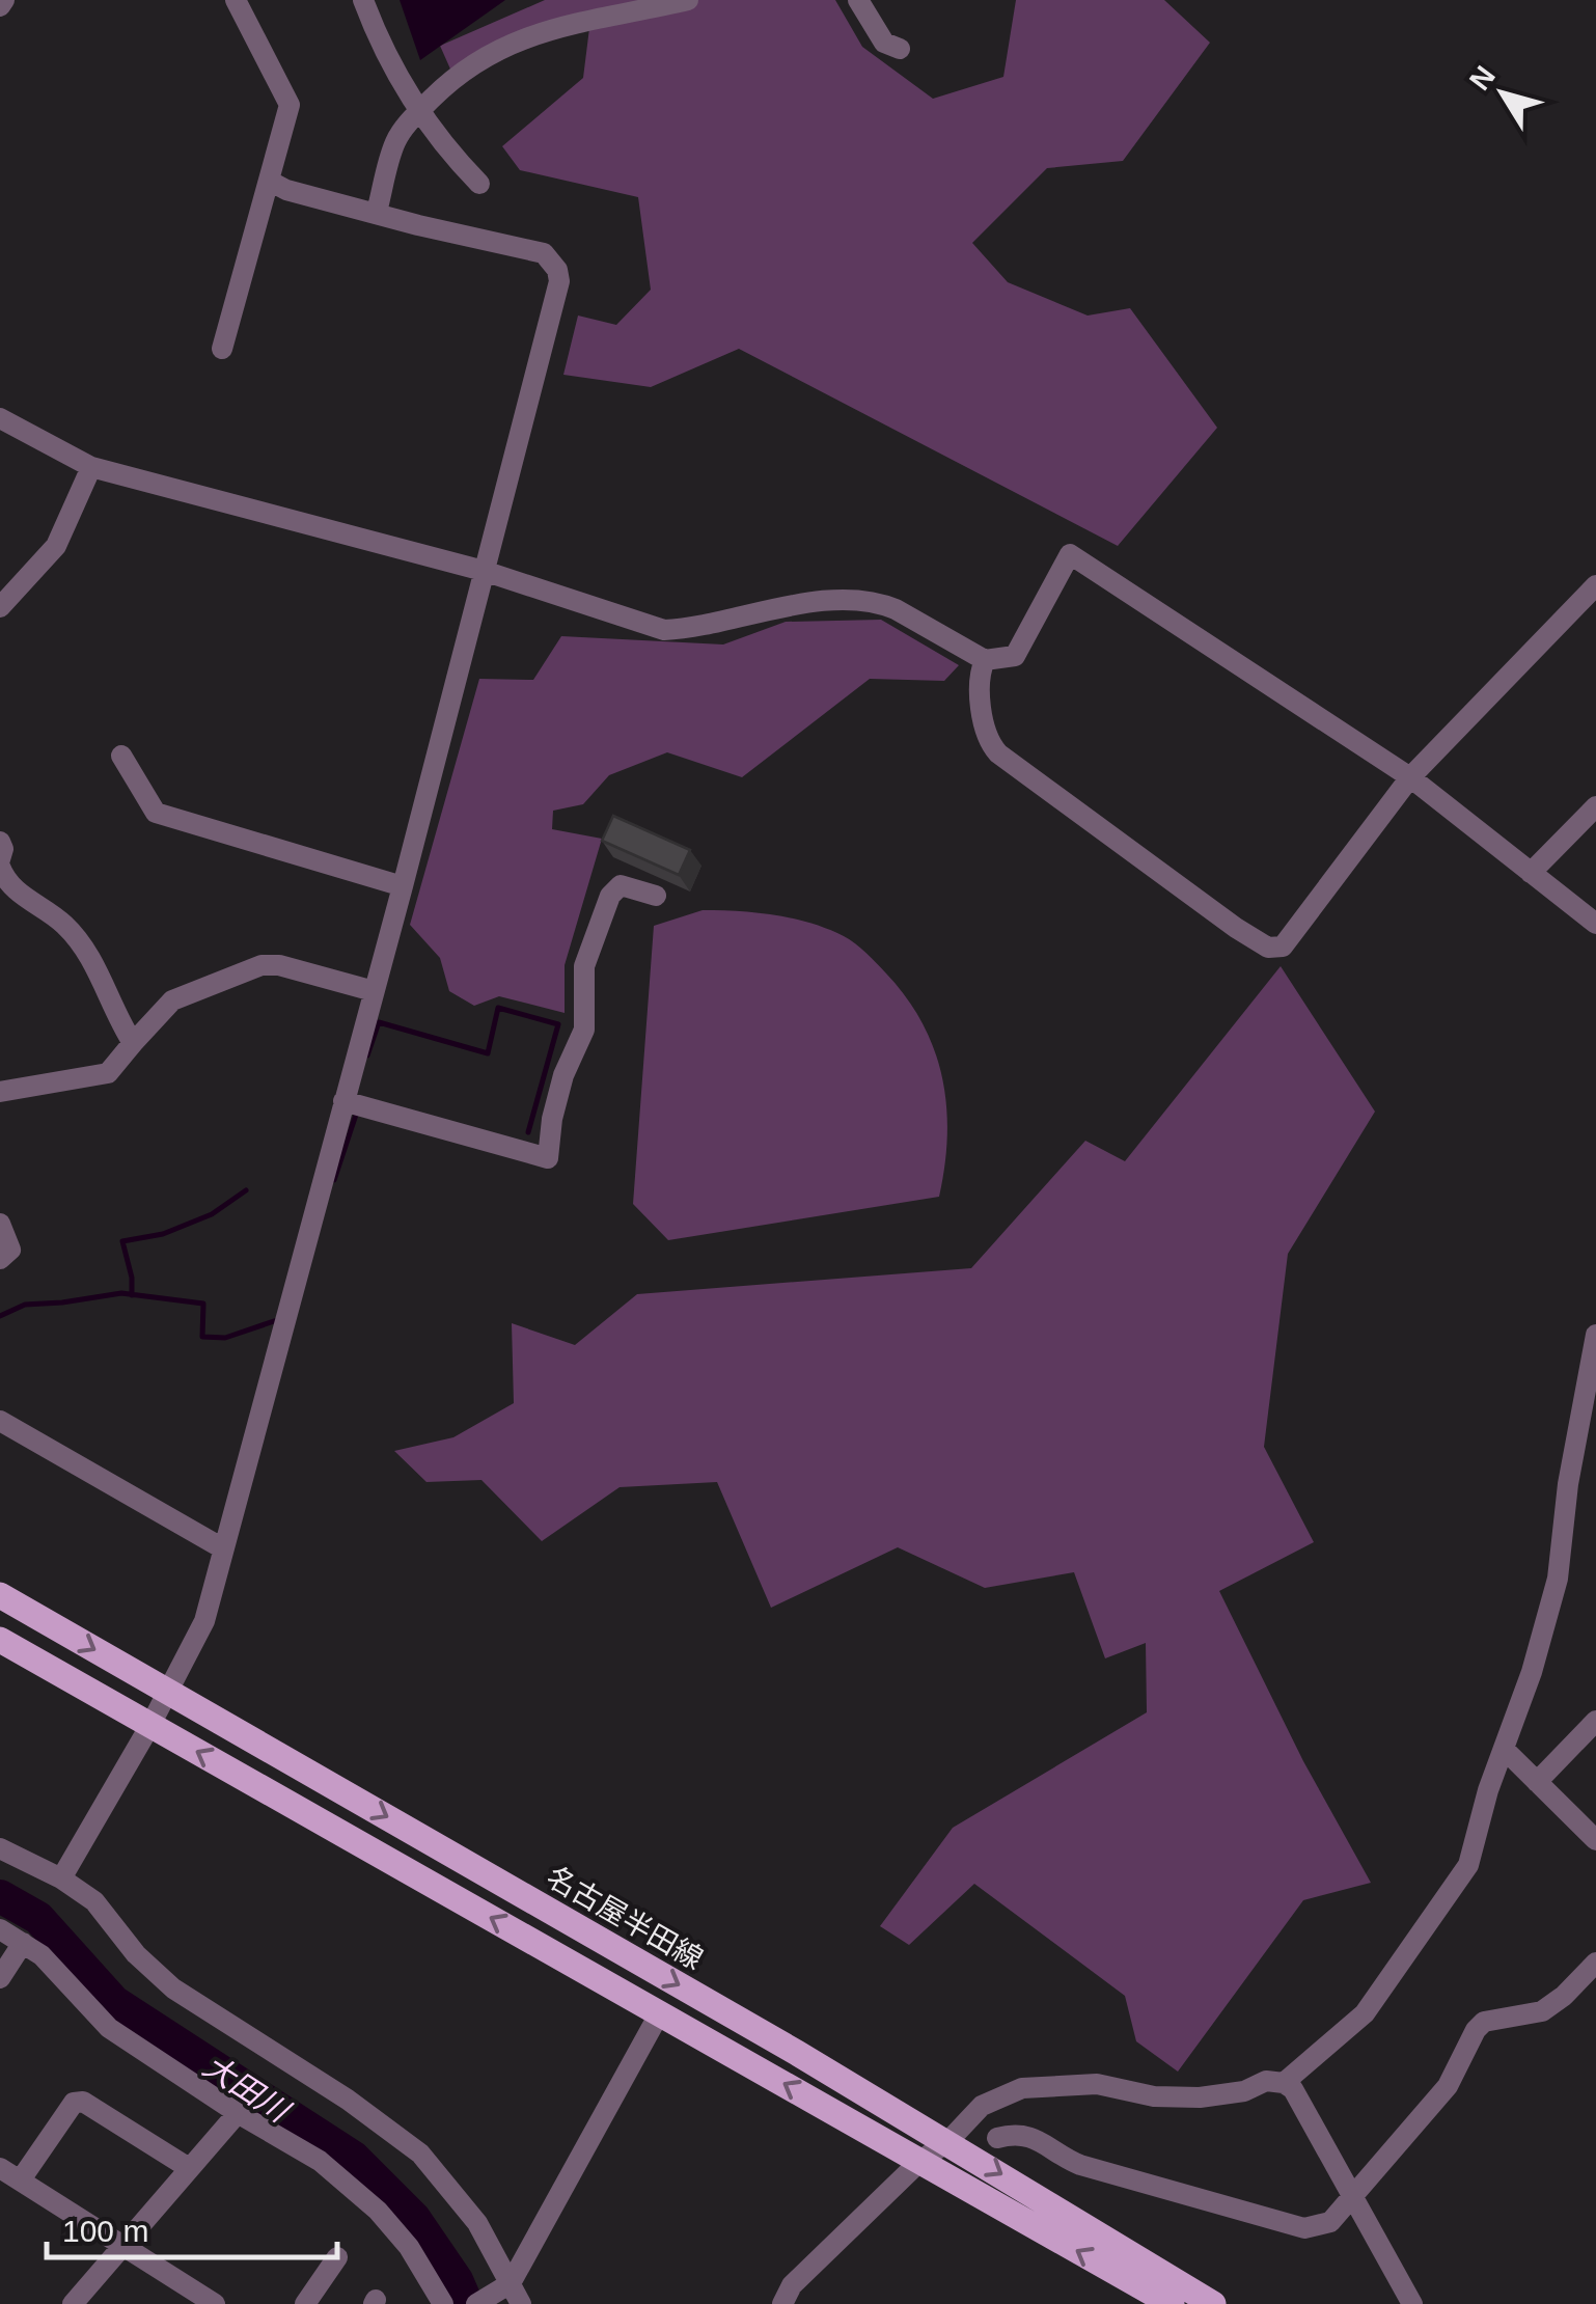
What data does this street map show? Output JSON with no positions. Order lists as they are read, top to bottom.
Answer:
{
  "streets": {
    "main road": ["名古屋半田線"]
  },
  "water": ["大田川"],
  "scale_bar": "100 m",
  "north": "top left"
}
